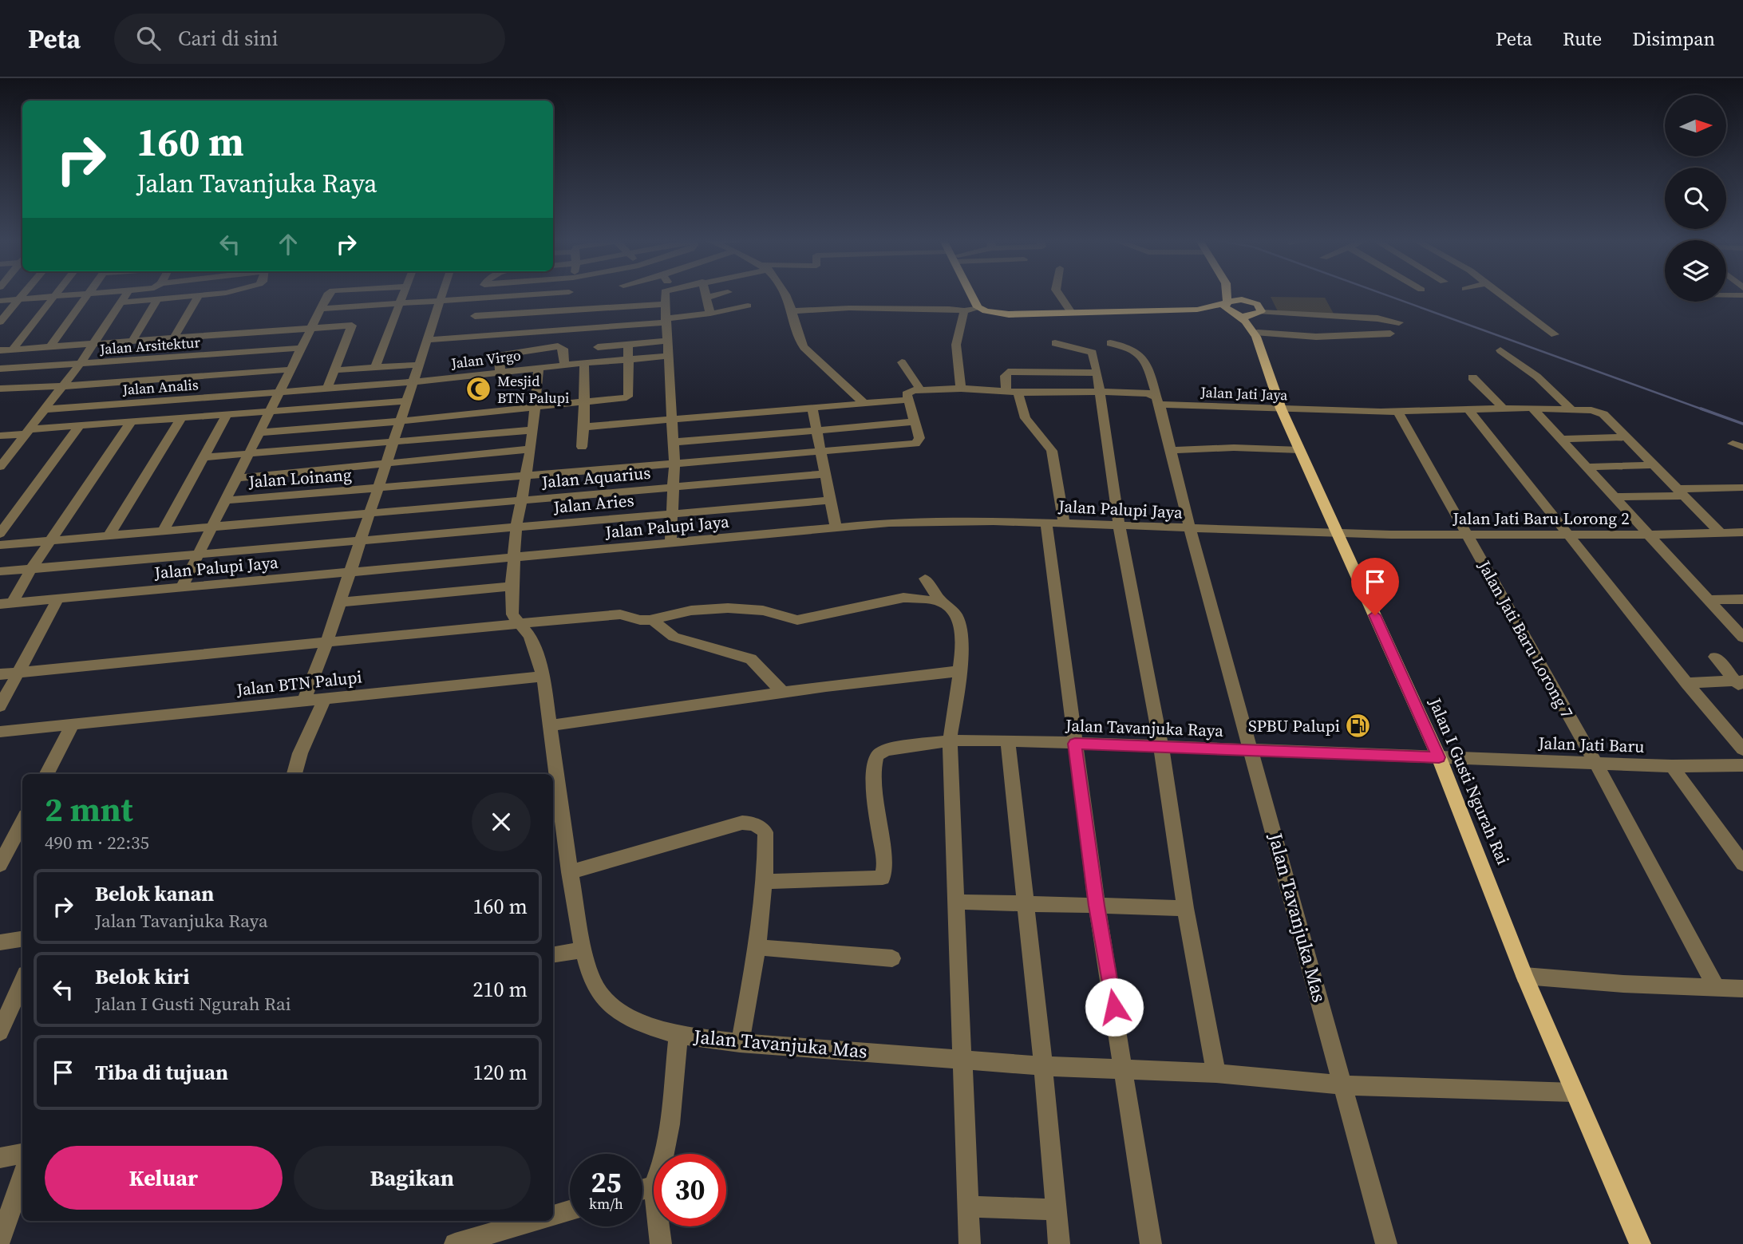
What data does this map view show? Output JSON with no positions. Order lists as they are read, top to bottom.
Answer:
{
  "streets": {
    "main road": ["Jalan I Gusti Ngurah Rai"],
    "street": [
      "Jalan Arsitektur",
      "Jalan Virgo",
      "Jalan Analis",
      "Jalan Jati Jaya",
      "Jalan Aquarius",
      "Jalan Loinang",
      "Jalan Aries",
      "Jalan Palupi Jaya",
      "Jalan Jati Baru Lorong 2",
      "Jalan Jati Baru Lorong 7",
      "Jalan BTN Palupi",
      "Jalan Tavanjuka Raya",
      "Jalan Jati Baru",
      "Jalan Tavanjuka Mas"
    ]
  },
  "crossings": [
    ["Jalan Virgo", "Jalan Analis"],
    ["Jalan Jati Jaya", "Jalan Jati Baru Lorong 2"],
    ["Jalan Jati Jaya", "Jalan Jati Baru Lorong 7"],
    ["Jalan Jati Jaya", "Jalan I Gusti Ngurah Rai"],
    ["Jalan Jati Jaya", "Jalan Tavanjuka Mas"],
    ["Jalan Palupi Jaya", "Jalan Jati Baru Lorong 2"],
    ["Jalan Palupi Jaya", "Jalan I Gusti Ngurah Rai"],
    ["Jalan Palupi Jaya", "Jalan Tavanjuka Mas"],
    ["Jalan Jati Baru Lorong 2", "Jalan Jati Baru Lorong 7"],
    ["Jalan Jati Baru Lorong 2", "Jalan I Gusti Ngurah Rai"],
    ["Jalan Jati Baru Lorong 7", "Jalan Jati Baru"],
    ["Jalan BTN Palupi", "Jalan Tavanjuka Mas"],
    ["Jalan Tavanjuka Raya", "Jalan Jati Baru"],
    ["Jalan Tavanjuka Raya", "Jalan I Gusti Ngurah Rai"],
    ["Jalan Tavanjuka Raya", "Jalan Tavanjuka Mas"],
    ["Jalan Jati Baru", "Jalan I Gusti Ngurah Rai"],
    ["Jalan I Gusti Ngurah Rai", "Jalan Tavanjuka Mas"]
  ],
  "places": {
    "mosque": ["Mesjid BTN Palupi"],
    "fuel station": ["SPBU Palupi"]
  },
  "north": "right",
  "page": {
    "header": "Peta",
    "search": "Cari di sini",
    "nav": ["Peta", "Rute", "Disimpan"],
    "turn": ["160 m", "Jalan Tavanjuka Raya"],
    "heading": ["2 mnt", "490 m · 22:35"],
    "list": [
      {
        "name": "Belok kanan",
        "note": "Jalan Tavanjuka Raya",
        "value": "160 m"
      },
      {
        "name": "Belok kiri",
        "note": "Jalan I Gusti Ngurah Rai",
        "value": "210 m"
      },
      {
        "name": "Tiba di tujuan",
        "value": "120 m"
      }
    ],
    "buttons": ["Keluar", "Bagikan"],
    "speed": "25 km/h",
    "limit": "30"
  }
}
